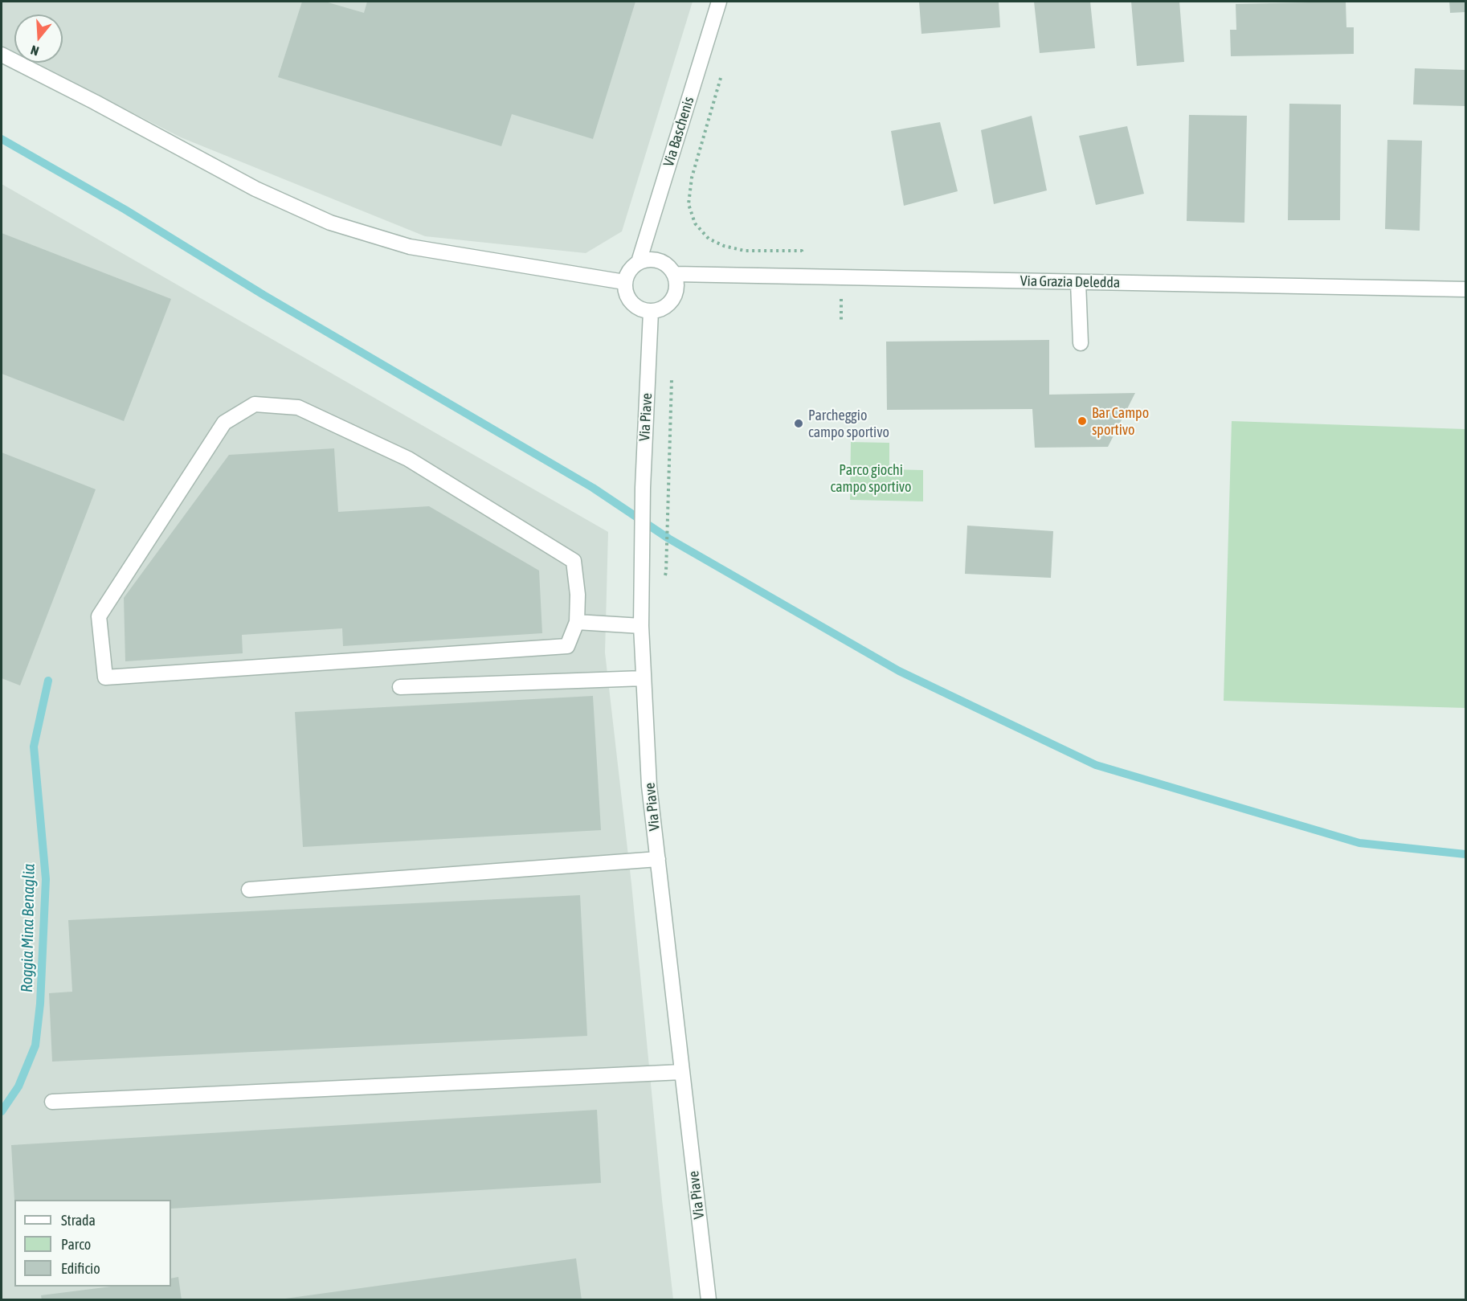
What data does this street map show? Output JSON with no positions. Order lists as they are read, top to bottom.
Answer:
{
  "streets": {
    "street": ["Via Baschenis", "Via Grazia Deledda", "Via Piave"]
  },
  "crossings": [
    ["Via Baschenis", "Via Grazia Deledda"],
    ["Via Baschenis", "Via Piave"],
    ["Via Grazia Deledda", "Via Piave"]
  ],
  "water": ["Roggia Mina Benaglia"],
  "parks": ["Parco giochi campo sportivo"],
  "places": ["Bar Campo sportivo", "Parcheggio campo sportivo"],
  "legend": ["Strada", "Parco", "Edificio"],
  "north": "bottom"
}
